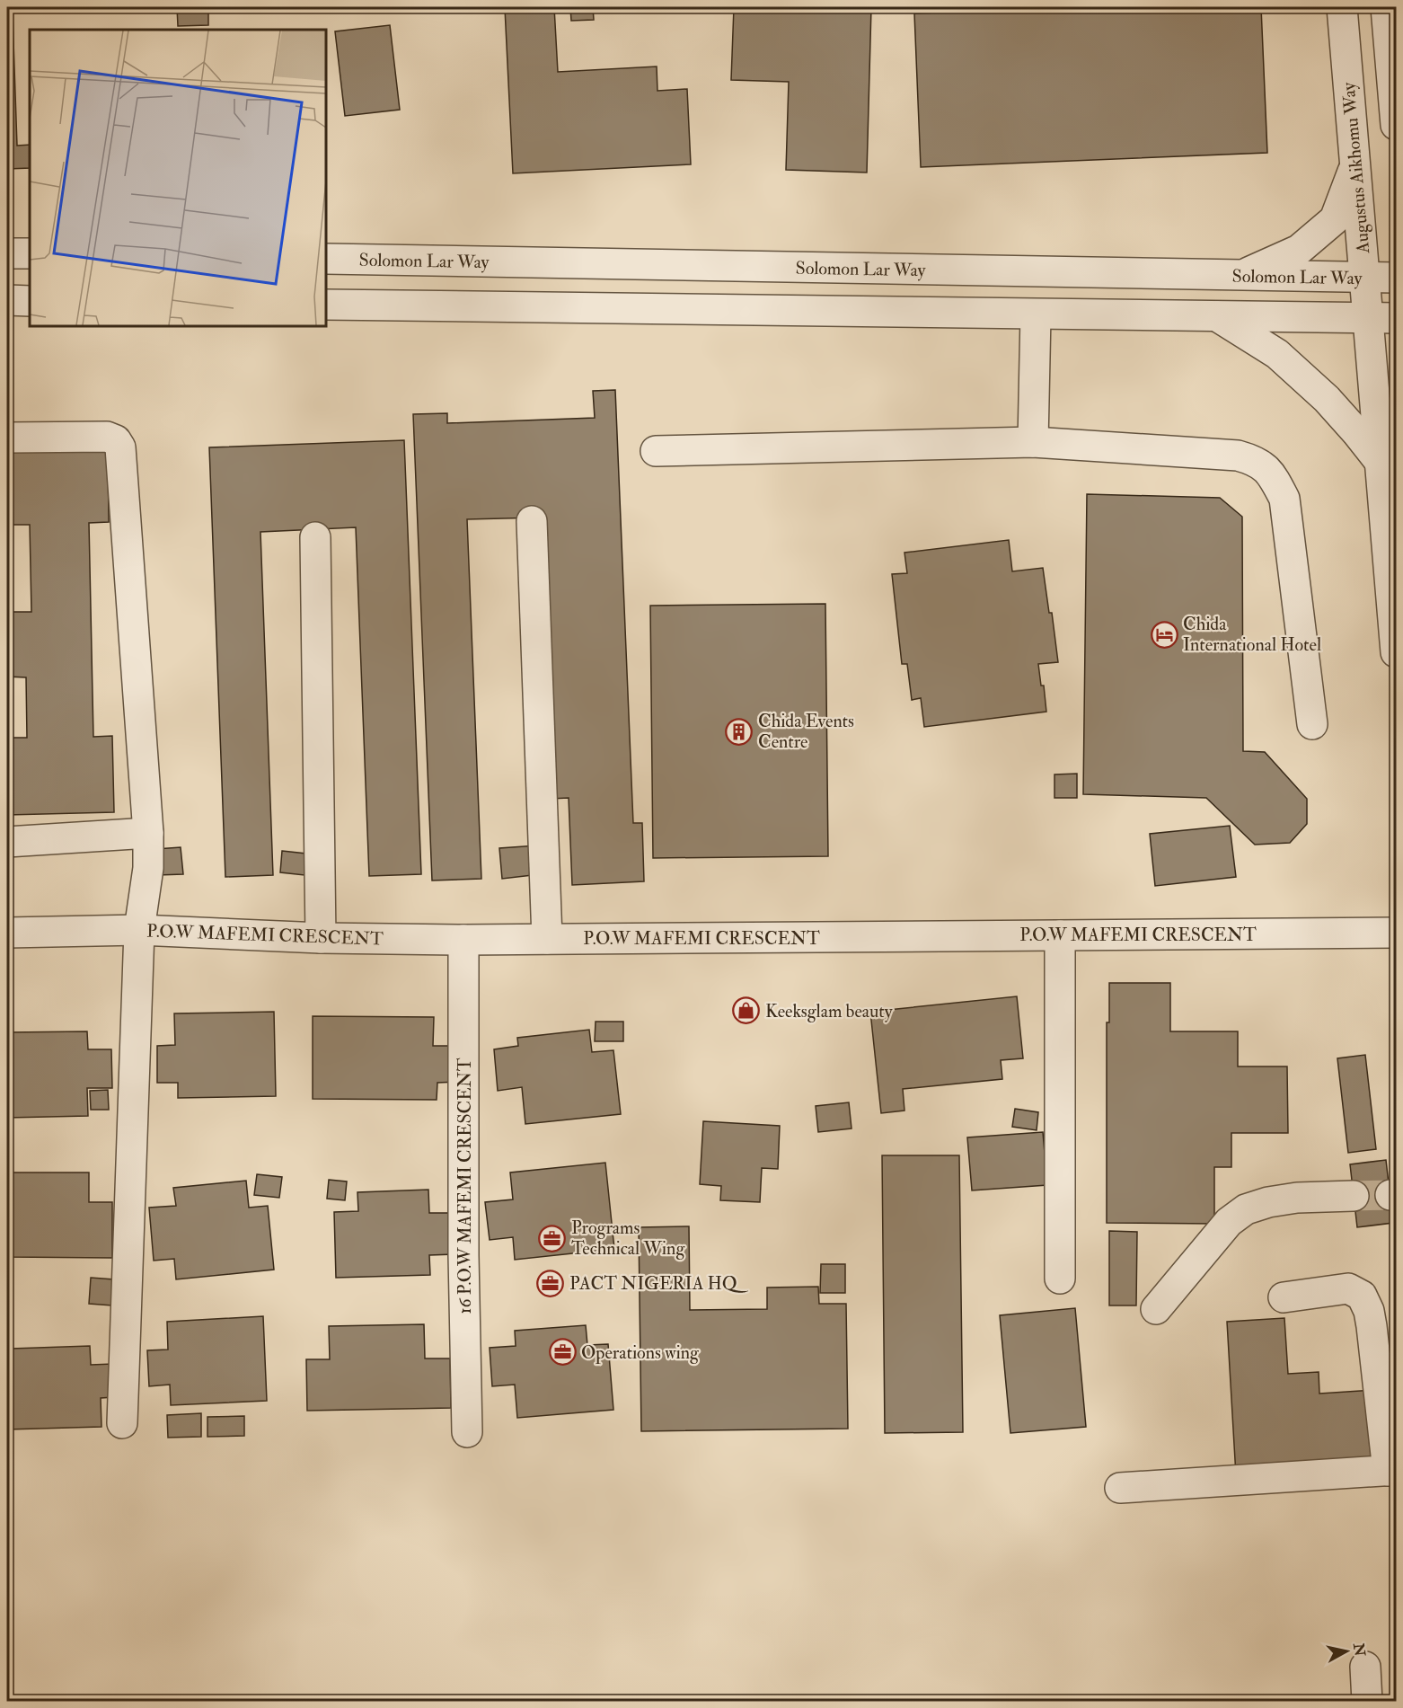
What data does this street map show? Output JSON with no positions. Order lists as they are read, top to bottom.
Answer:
{
  "streets": {
    "street": [
      "Augustus Aikhomu Way",
      "Solomon Lar Way",
      "P.O.W MAFEMI CRESCENT",
      "16 P.O.W MAFEMI CRESCENT"
    ]
  },
  "crossings": [
    ["Augustus Aikhomu Way", "Solomon Lar Way"],
    ["P.O.W MAFEMI CRESCENT", "16 P.O.W MAFEMI CRESCENT"]
  ],
  "places": {
    "hotel": ["Chida International Hotel"],
    "building": ["Chida Events Centre"],
    "shop": ["Keeksglam beauty"],
    "office": ["Programs Technical Wing", "PACT NIGERIA HQ", "Operations wing"]
  },
  "north": "right"
}
